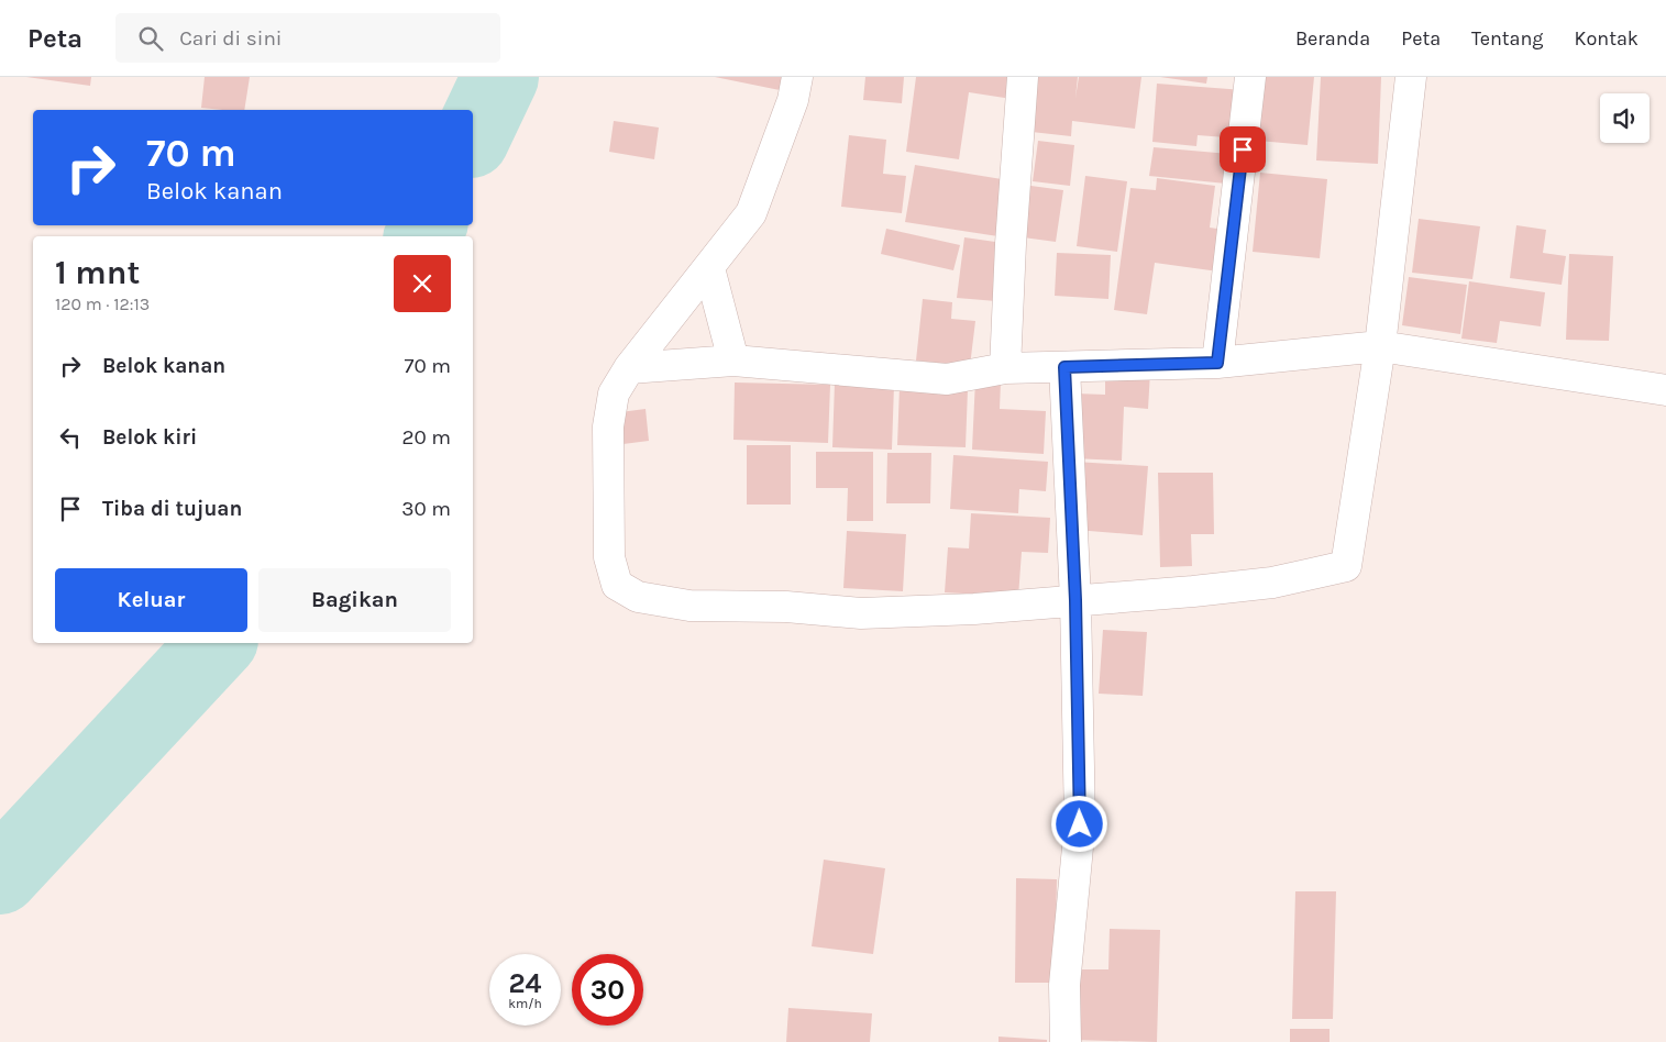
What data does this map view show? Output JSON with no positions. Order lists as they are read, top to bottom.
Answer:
{
  "page": {
    "header": "Peta",
    "search": "Cari di sini",
    "nav": [
      "Beranda",
      "Peta",
      "Tentang",
      "Kontak"
    ],
    "turn": ["70 m", "Belok kanan"],
    "heading": ["1 mnt", "120 m · 12:13"],
    "list": [
      {
        "name": "Belok kanan",
        "value": "70 m"
      },
      {
        "name": "Belok kiri",
        "value": "20 m"
      },
      {
        "name": "Tiba di tujuan",
        "value": "30 m"
      }
    ],
    "buttons": ["Keluar", "Bagikan"],
    "speed": "24 km/h",
    "limit": "30"
  }
}
